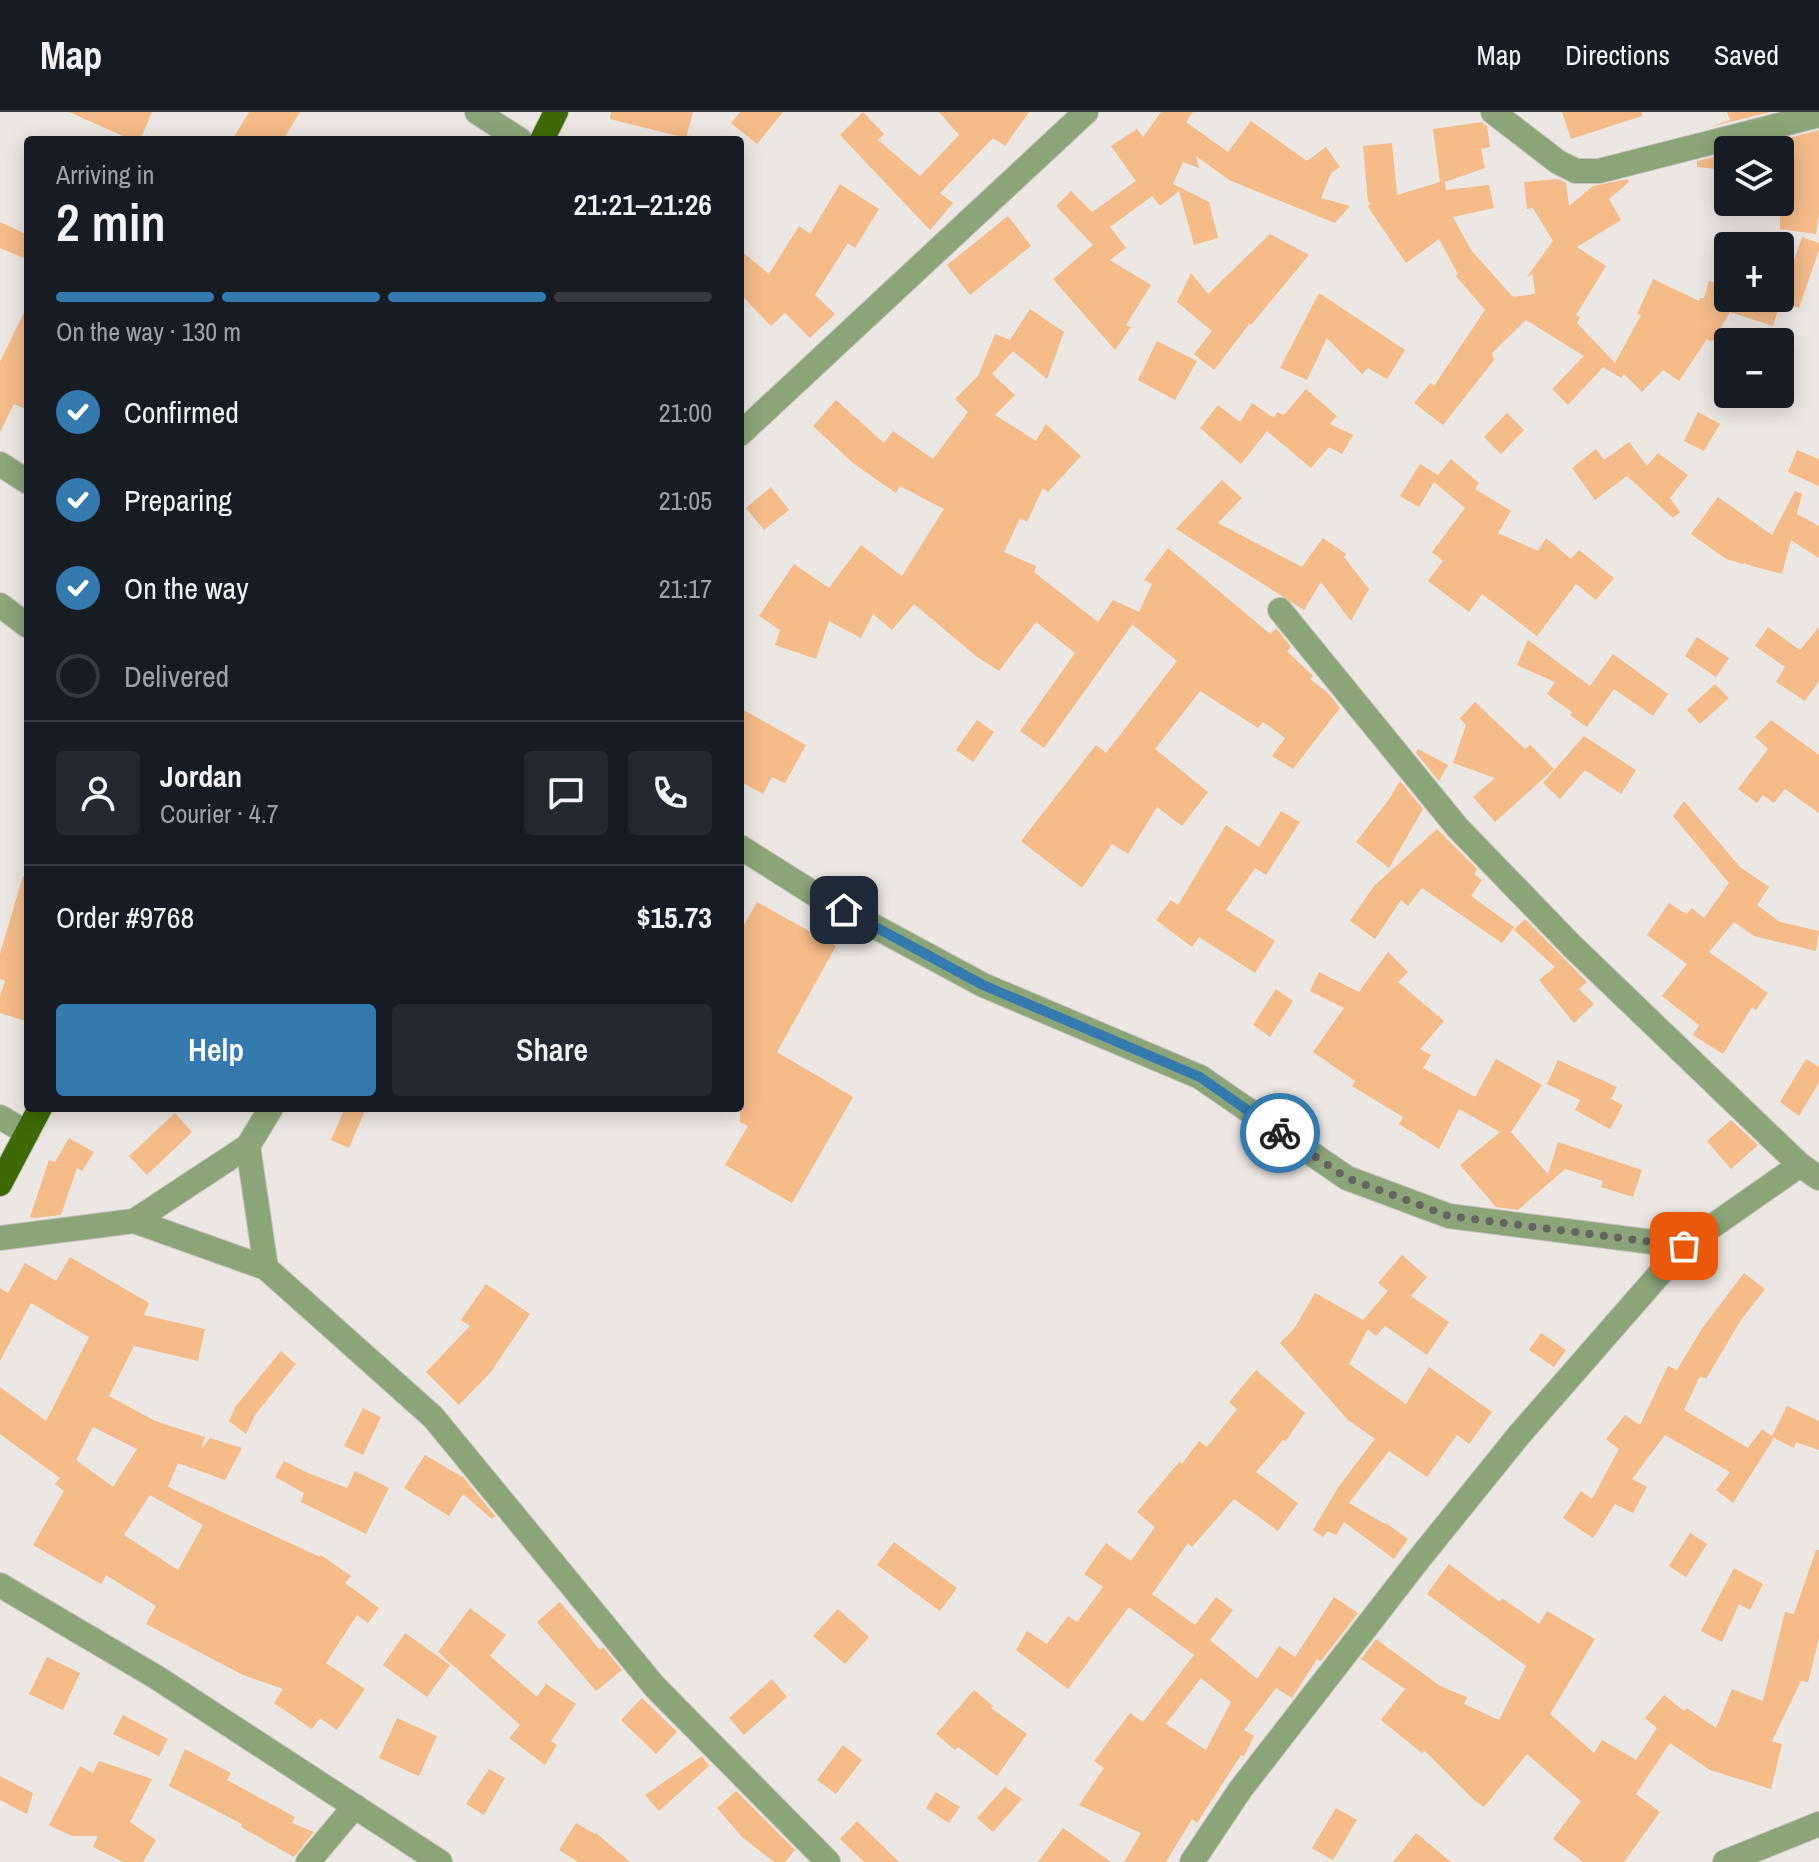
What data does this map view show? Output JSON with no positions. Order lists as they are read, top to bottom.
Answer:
{
  "page": {
    "header": "Map",
    "nav": ["Map", "Directions", "Saved"],
    "map_buttons": ["+", "−"],
    "heading": ["2 min", "Arriving in", "21:21–21:26"],
    "panel": [
      "Jordan",
      "Courier · 4.7",
      "Order #9768",
      "$15.73"
    ],
    "bar": "On the way · 130 m",
    "list": [
      ["Confirmed", "21:00"],
      ["Preparing", "21:05"],
      ["On the way", "21:17"],
      "Delivered"
    ],
    "buttons": ["Help", "Share"]
  }
}
